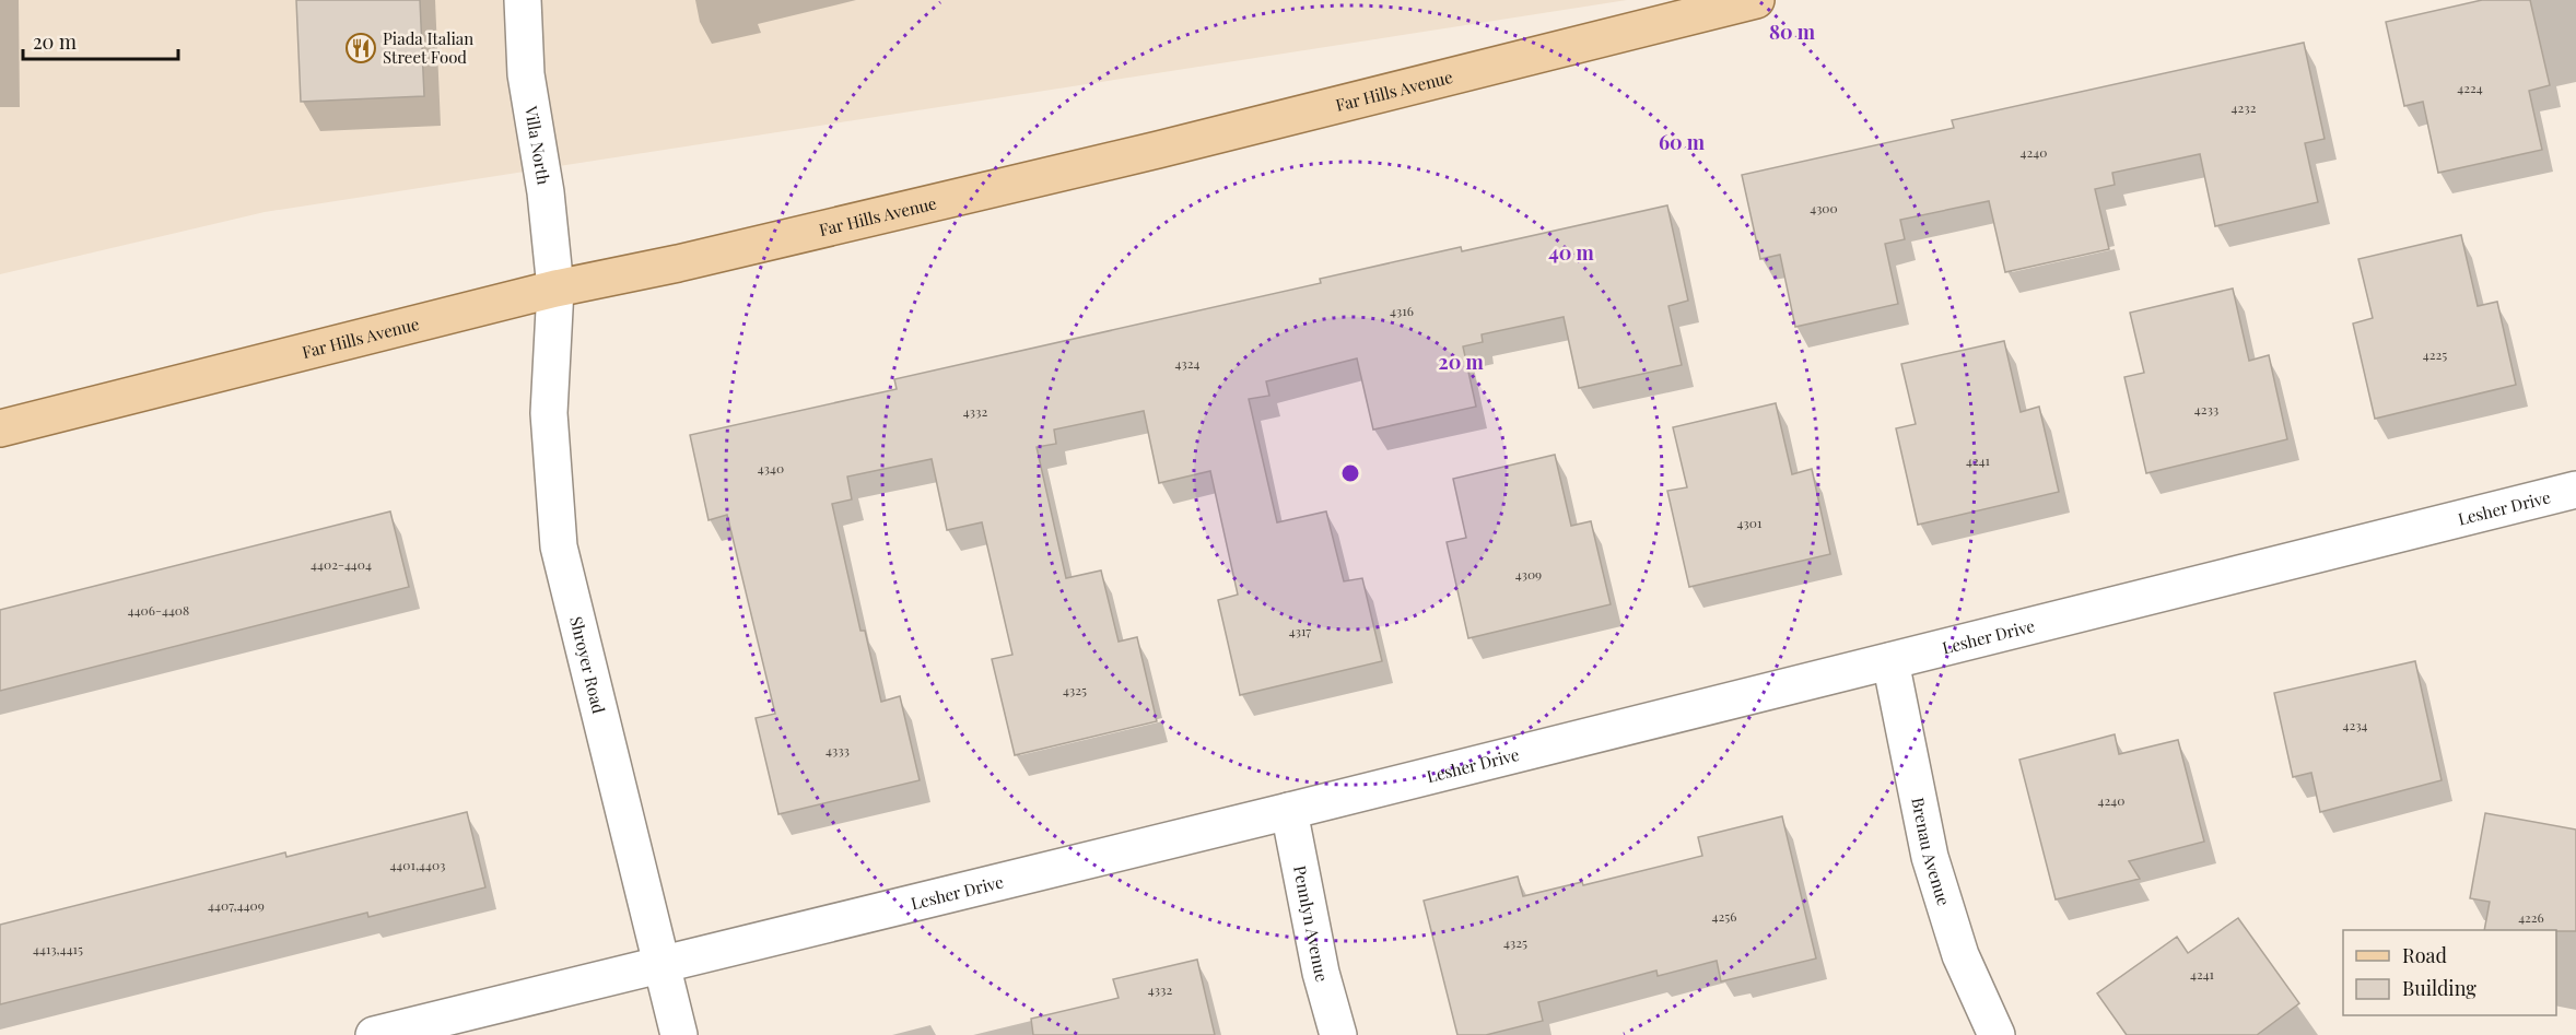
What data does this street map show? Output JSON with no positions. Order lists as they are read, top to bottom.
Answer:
{
  "streets": {
    "main road": ["Far Hills Avenue"],
    "street": [
      "Villa North",
      "Lesher Drive",
      "Shroyer Road",
      "Brenau Avenue",
      "Pennlyn Avenue"
    ]
  },
  "crossings": [
    ["Far Hills Avenue", "Villa North"],
    ["Far Hills Avenue", "Shroyer Road"],
    ["Villa North", "Shroyer Road"],
    ["Lesher Drive", "Shroyer Road"],
    ["Lesher Drive", "Brenau Avenue"],
    ["Lesher Drive", "Pennlyn Avenue"]
  ],
  "places": {
    "restaurant": ["Piada Italian Street Food"]
  },
  "house_numbers": [
    "4224",
    "4232",
    "4240",
    "4300",
    "4316",
    "4225",
    "4324",
    "4233",
    "4332",
    "4241",
    "4340",
    "4301",
    "4402-4404",
    "4309",
    "4406-4408",
    "4317",
    "4325",
    "4234",
    "4333",
    "4240",
    "4401,4403",
    "4407,4409",
    "4256",
    "4226",
    "4325",
    "4413,4415",
    "4241",
    "4332"
  ],
  "legend": ["Road", "Building"],
  "scale_bar": "20 m",
  "rings": [
    "80 m",
    "60 m",
    "40 m",
    "20 m"
  ]
}
